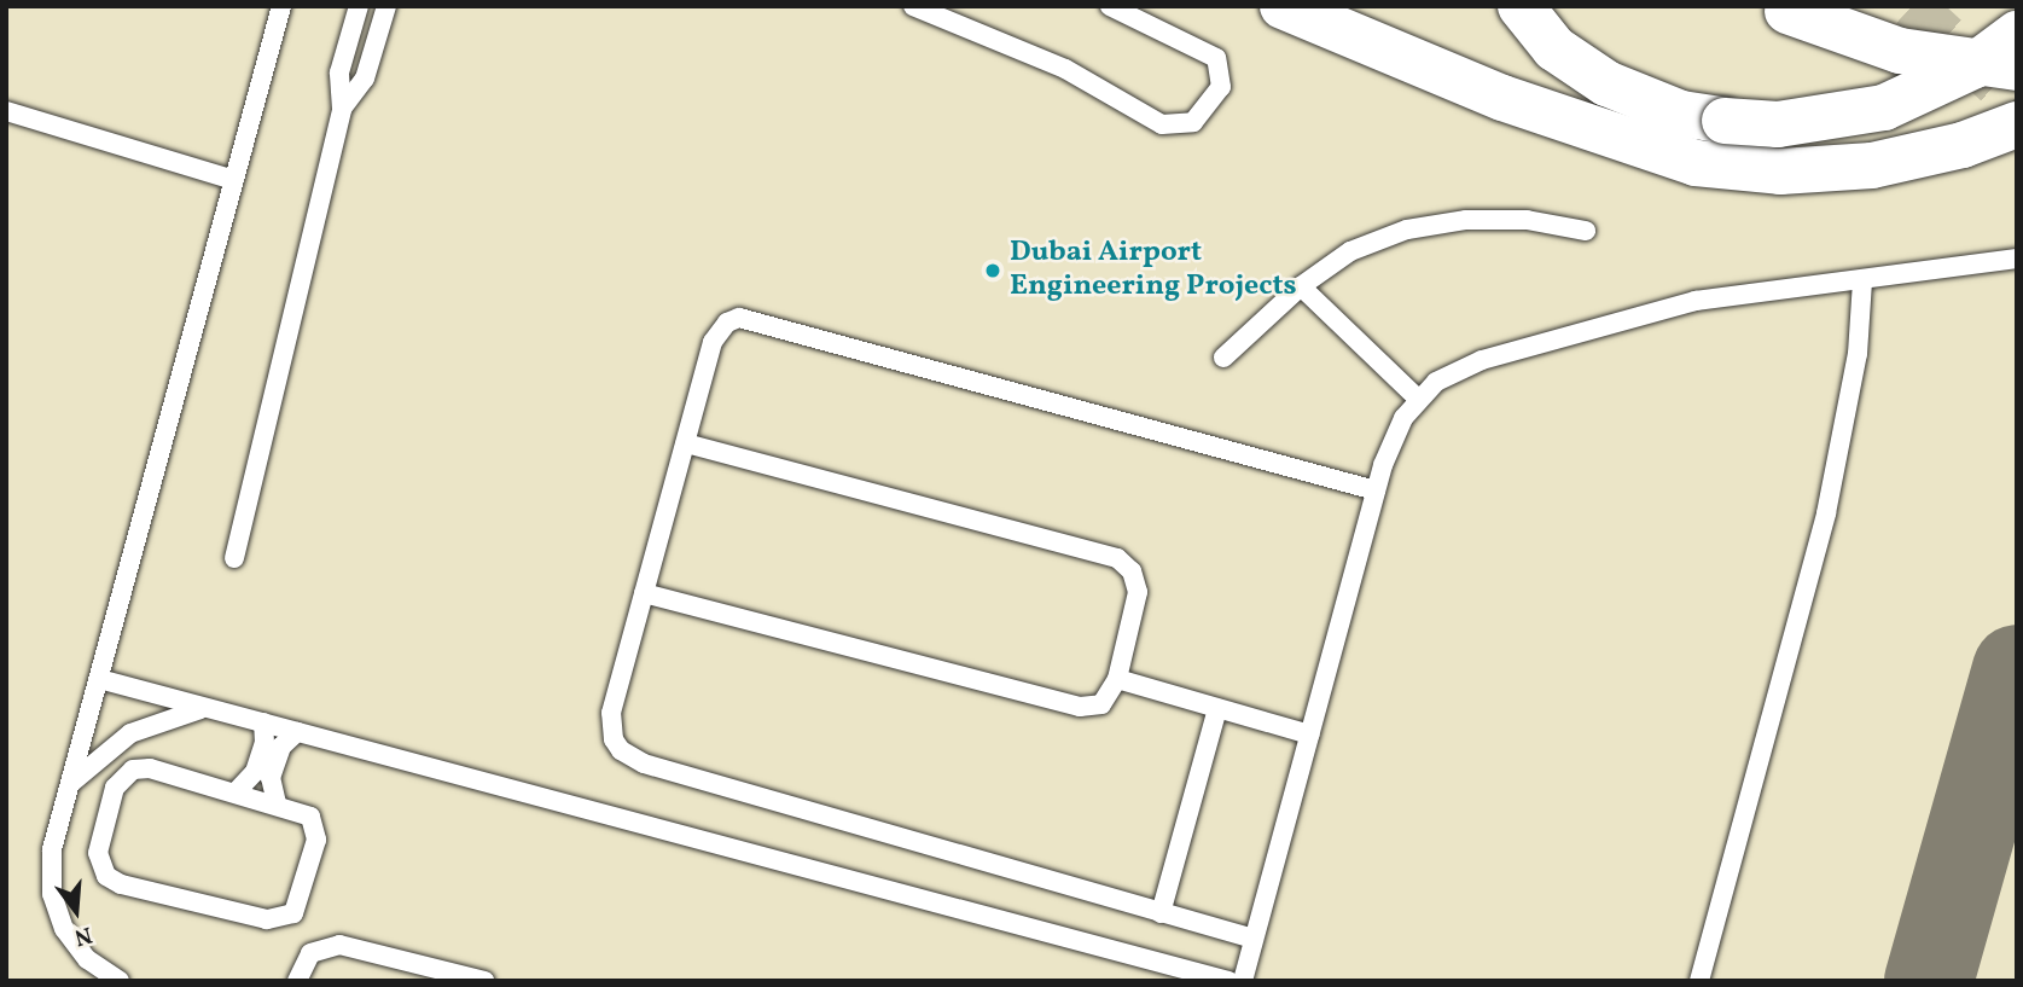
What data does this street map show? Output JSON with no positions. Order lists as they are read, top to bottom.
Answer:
{
  "places": ["Dubai Airport Engineering Projects"],
  "north": "bottom"
}
